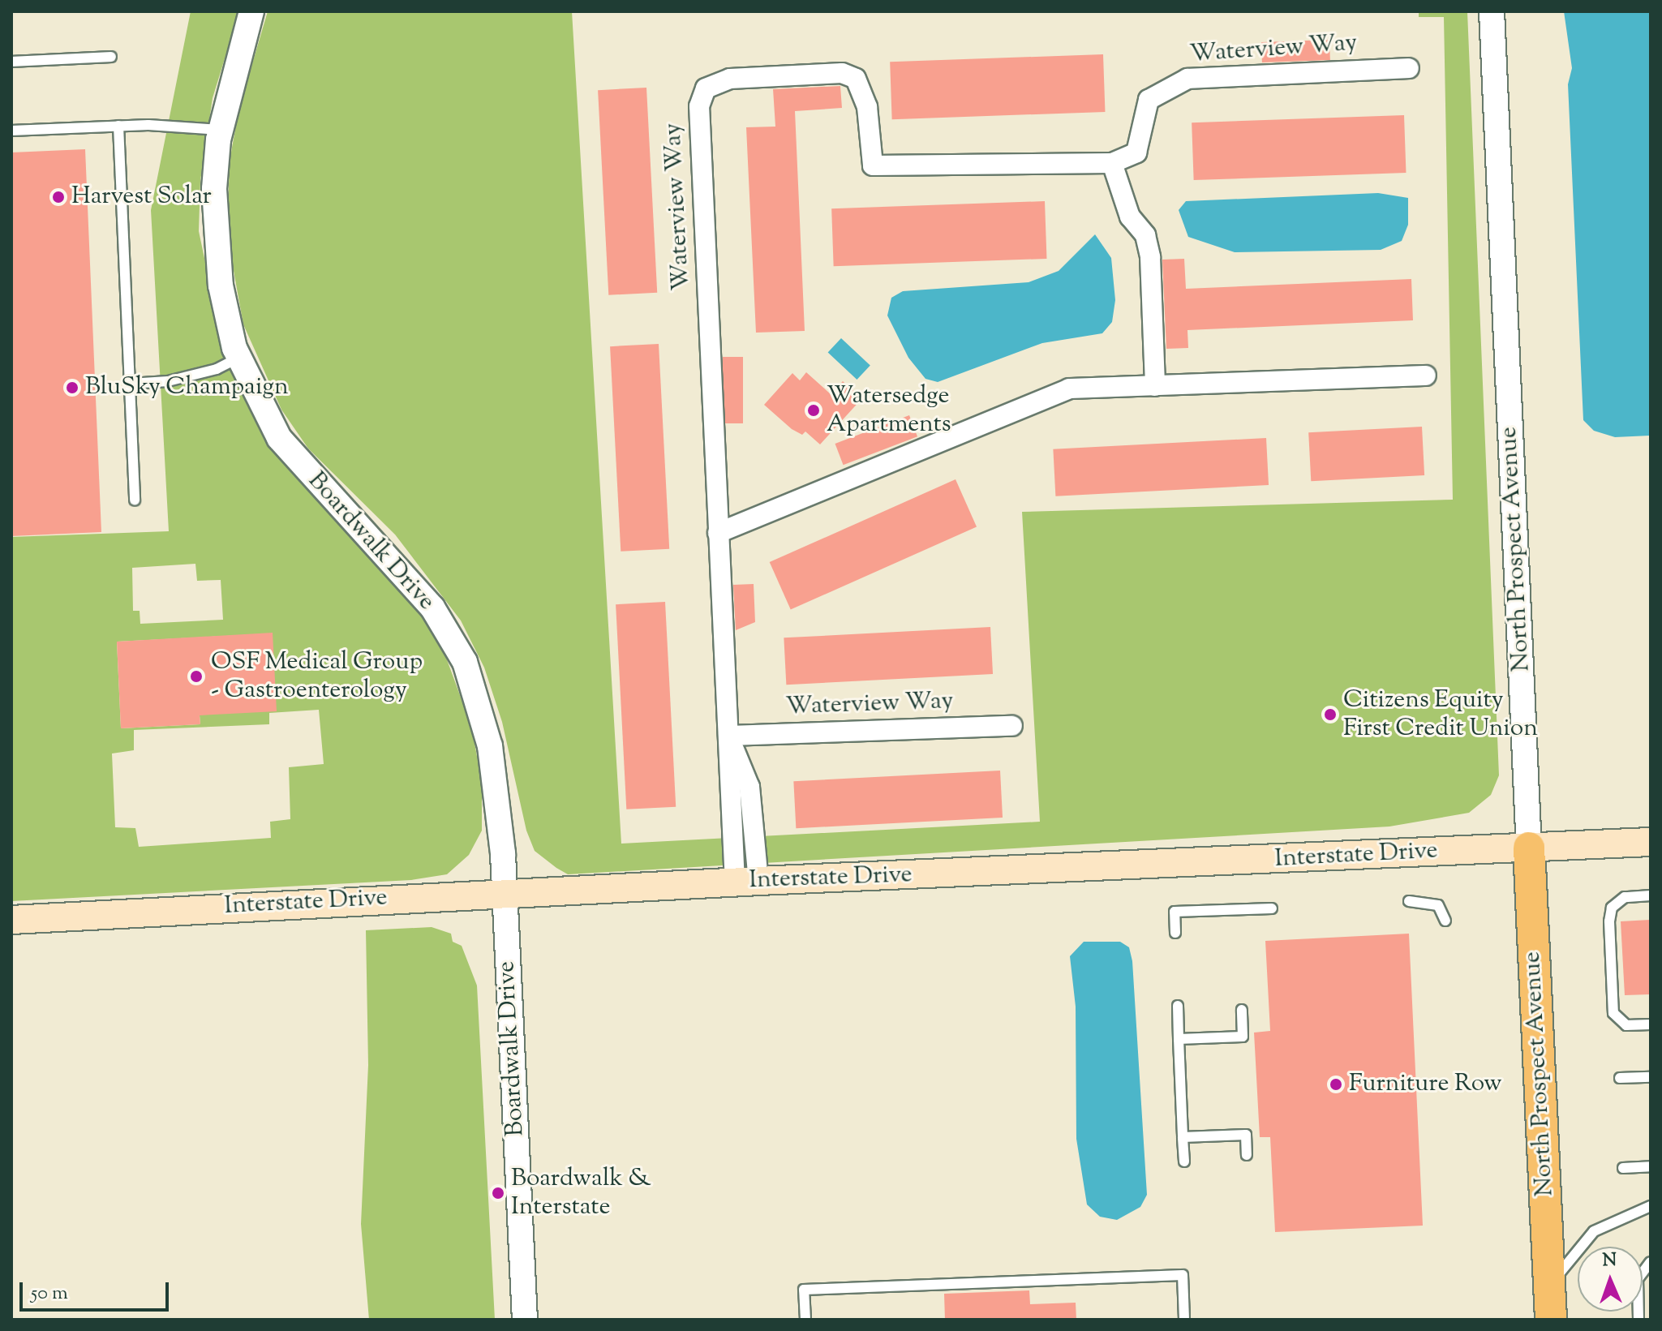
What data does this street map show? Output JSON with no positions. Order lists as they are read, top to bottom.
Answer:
{
  "streets": {
    "main road": ["North Prospect Avenue", "Interstate Drive"],
    "street": ["Waterview Way", "Boardwalk Drive"]
  },
  "crossings": [
    ["Waterview Way", "Interstate Drive"],
    ["Boardwalk Drive", "Interstate Drive"],
    ["North Prospect Avenue", "Interstate Drive"]
  ],
  "places": [
    "Harvest Solar",
    "BluSky Champaign",
    "Watersedge Apartments",
    "OSF Medical Group - Gastroenterology",
    "Citizens Equity First Credit Union",
    "Furniture Row",
    "Boardwalk & Interstate"
  ],
  "scale_bar": "50 m",
  "north": "top"
}
